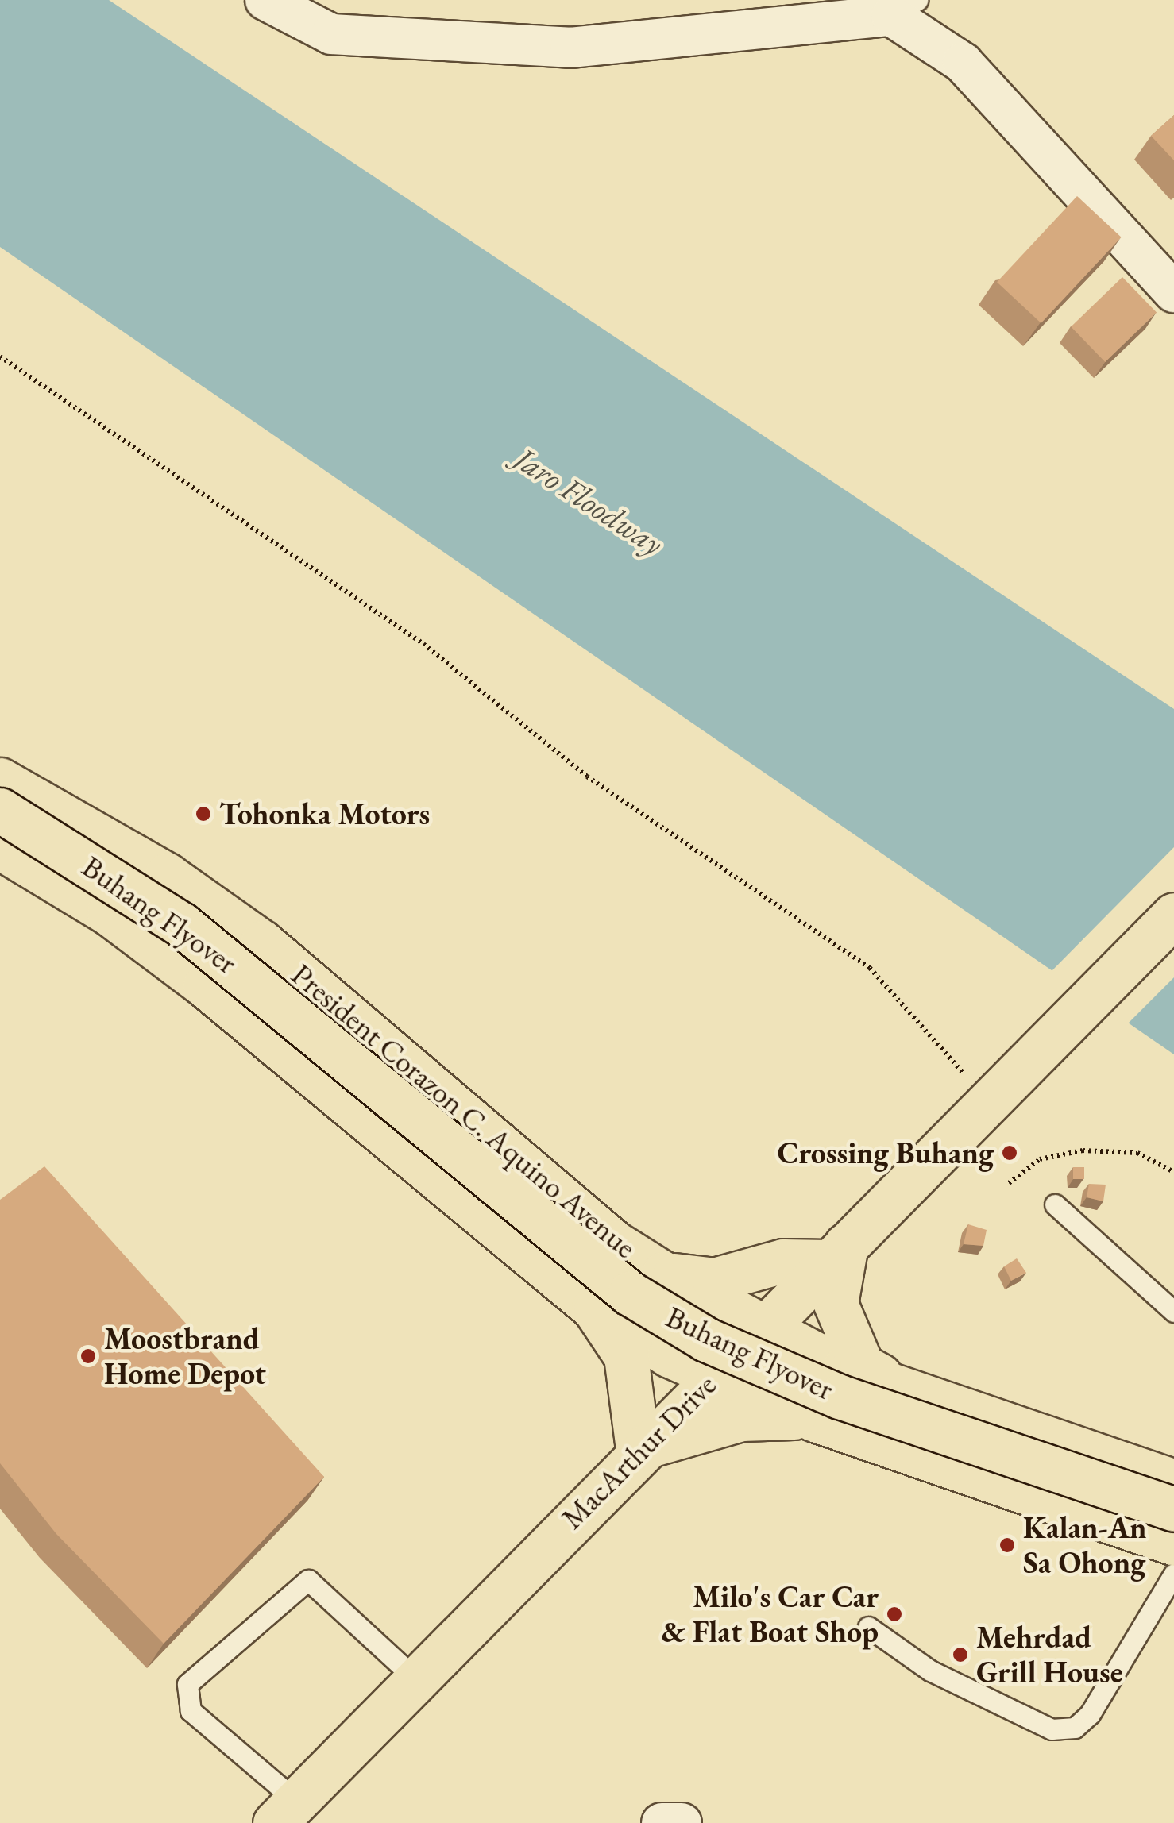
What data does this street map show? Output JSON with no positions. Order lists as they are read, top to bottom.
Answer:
{
  "streets": {
    "main road": ["Buhang Flyover", "President Corazon C. Aquino Avenue", "MacArthur Drive"]
  },
  "crossings": [
    ["President Corazon C. Aquino Avenue", "MacArthur Drive"]
  ],
  "water": ["Jaro Floodway"],
  "places": [
    "Tohonka Motors",
    "Crossing Buhang",
    "Moostbrand Home Depot",
    "Kalan-An Sa Ohong",
    "Milo's Car Car & Flat Boat Shop",
    "Mehrdad Grill House"
  ]
}
